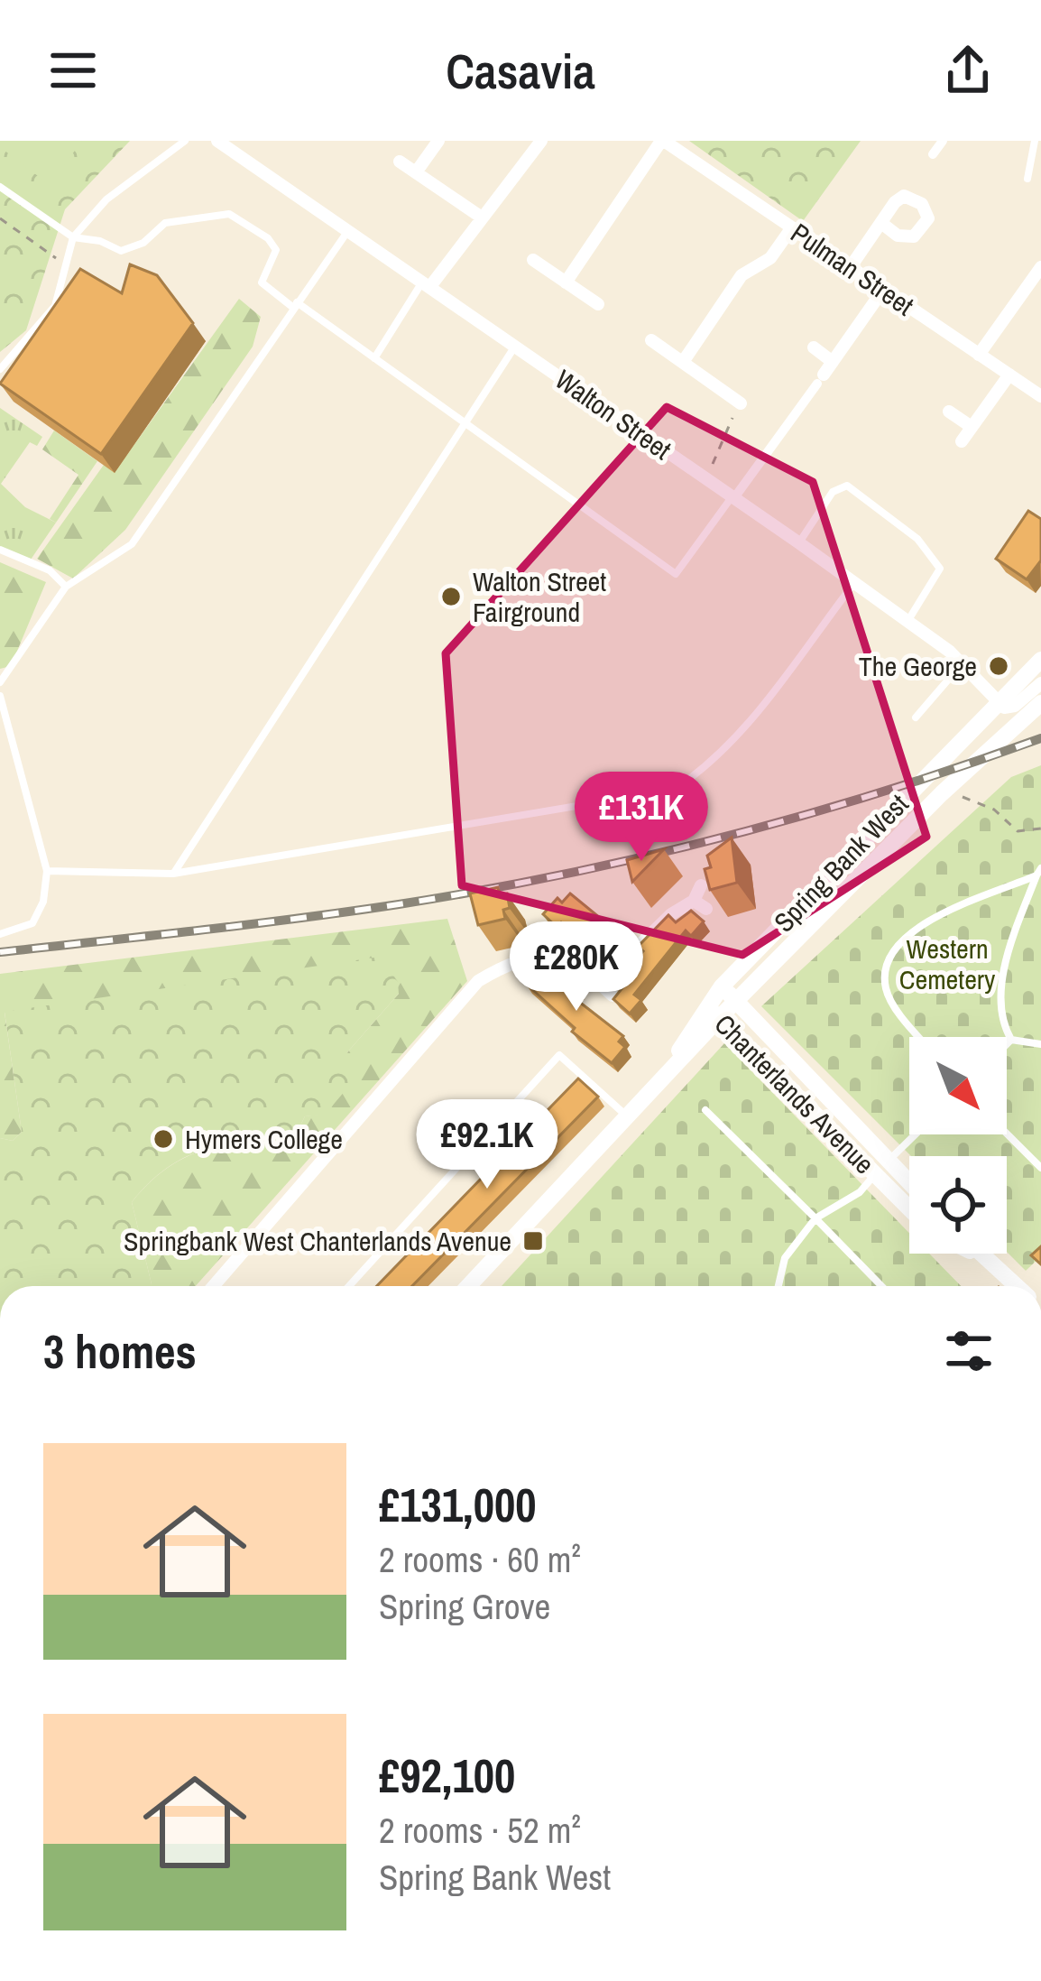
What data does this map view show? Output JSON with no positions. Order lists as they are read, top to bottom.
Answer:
{
  "streets": {
    "street": [
      "Pulman Street",
      "Walton Street",
      "Spring Bank West",
      "Chanterlands Avenue"
    ]
  },
  "crossings": [
    ["Walton Street", "Spring Bank West"],
    ["Spring Bank West", "Chanterlands Avenue"]
  ],
  "parks": ["Western Cemetery"],
  "places": {
    "other": ["Walton Street Fairground", "The George", "Hymers College"],
    "transit": ["Springbank West Chanterlands Avenue"]
  },
  "north": "bottom right",
  "page": {
    "header": "Casavia",
    "price": ["£131K", "£280K", "£92.1K"],
    "heading": "3 homes",
    "list": [
      {
        "name": "£131,000",
        "note": "2 rooms · 60 m² · Spring Grove"
      },
      {
        "name": "£92,100",
        "note": "2 rooms · 52 m² · Spring Bank West"
      }
    ]
  }
}
